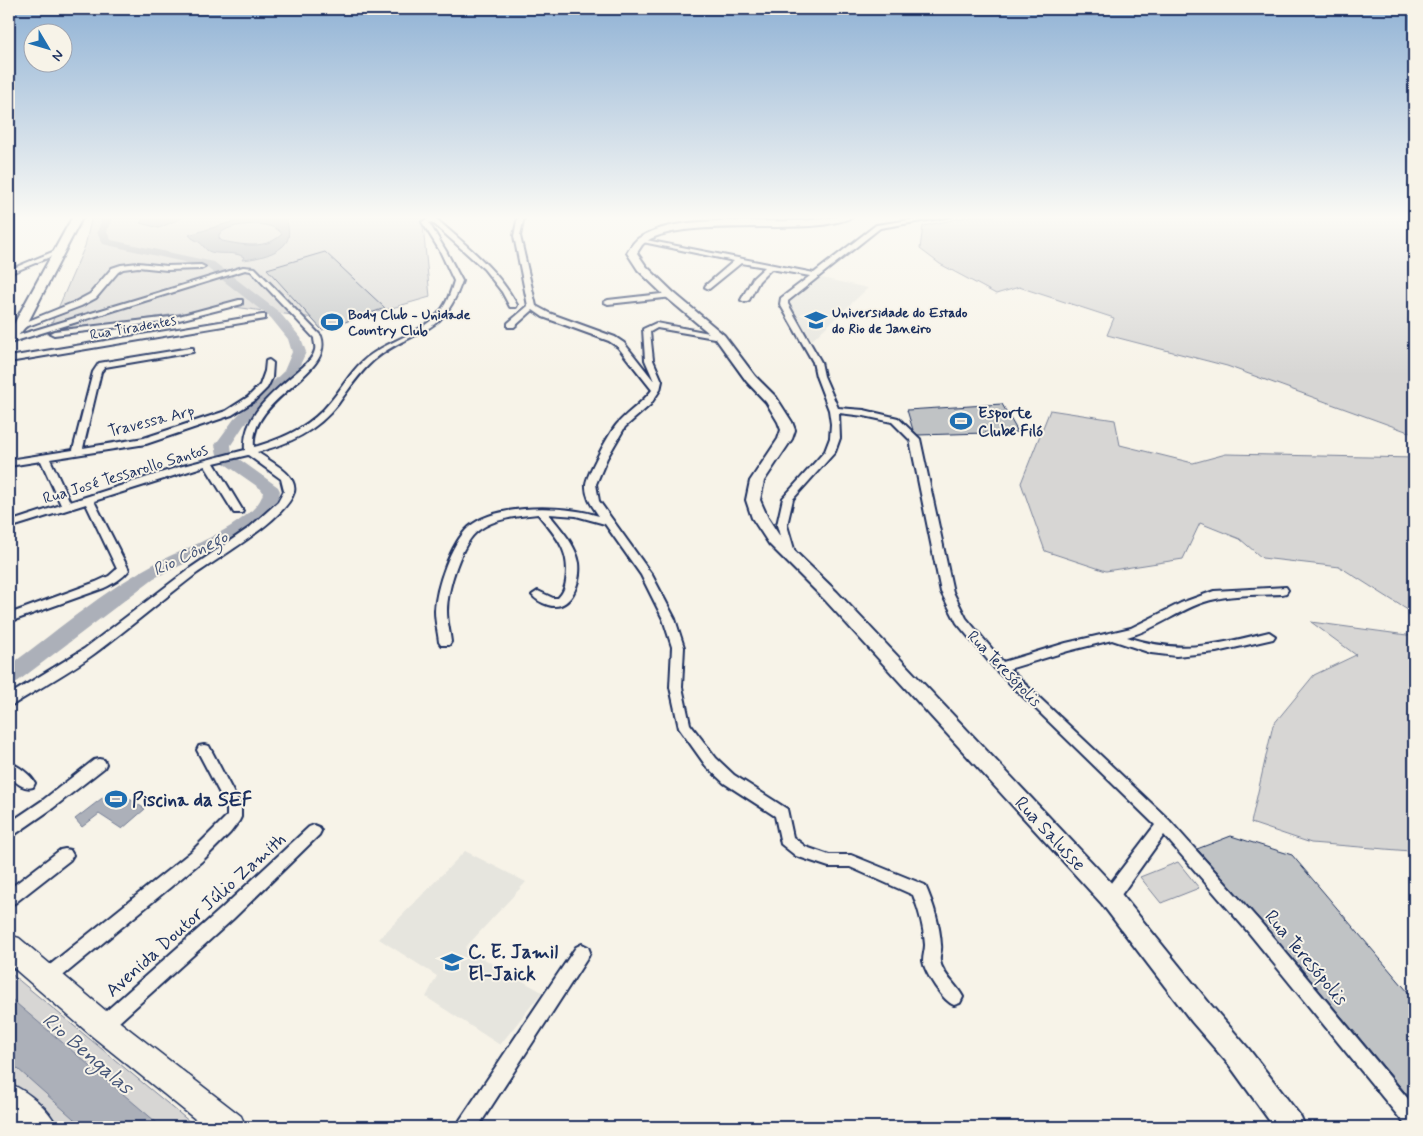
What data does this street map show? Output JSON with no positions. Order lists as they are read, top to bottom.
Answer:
{
  "streets": {
    "main road": ["Rua Salusse"],
    "street": [
      "Rua Tiradentes",
      "Travessa Arp",
      "Rua José Tessarollo Santos",
      "Rua Teresópolis",
      "Avenida Doutor Júlio Zamith"
    ]
  },
  "water": ["Rio Cônego", "Rio Bengalas"],
  "places": {
    "school or university": ["Universidade do Estado do Rio de Janeiro", "C. E. Jamil El-Jaick"],
    "sports": ["Body Club - Unidade Country Club", "Esporte Clube Filó", "Piscina da SEF"]
  },
  "north": "bottom right"
}
